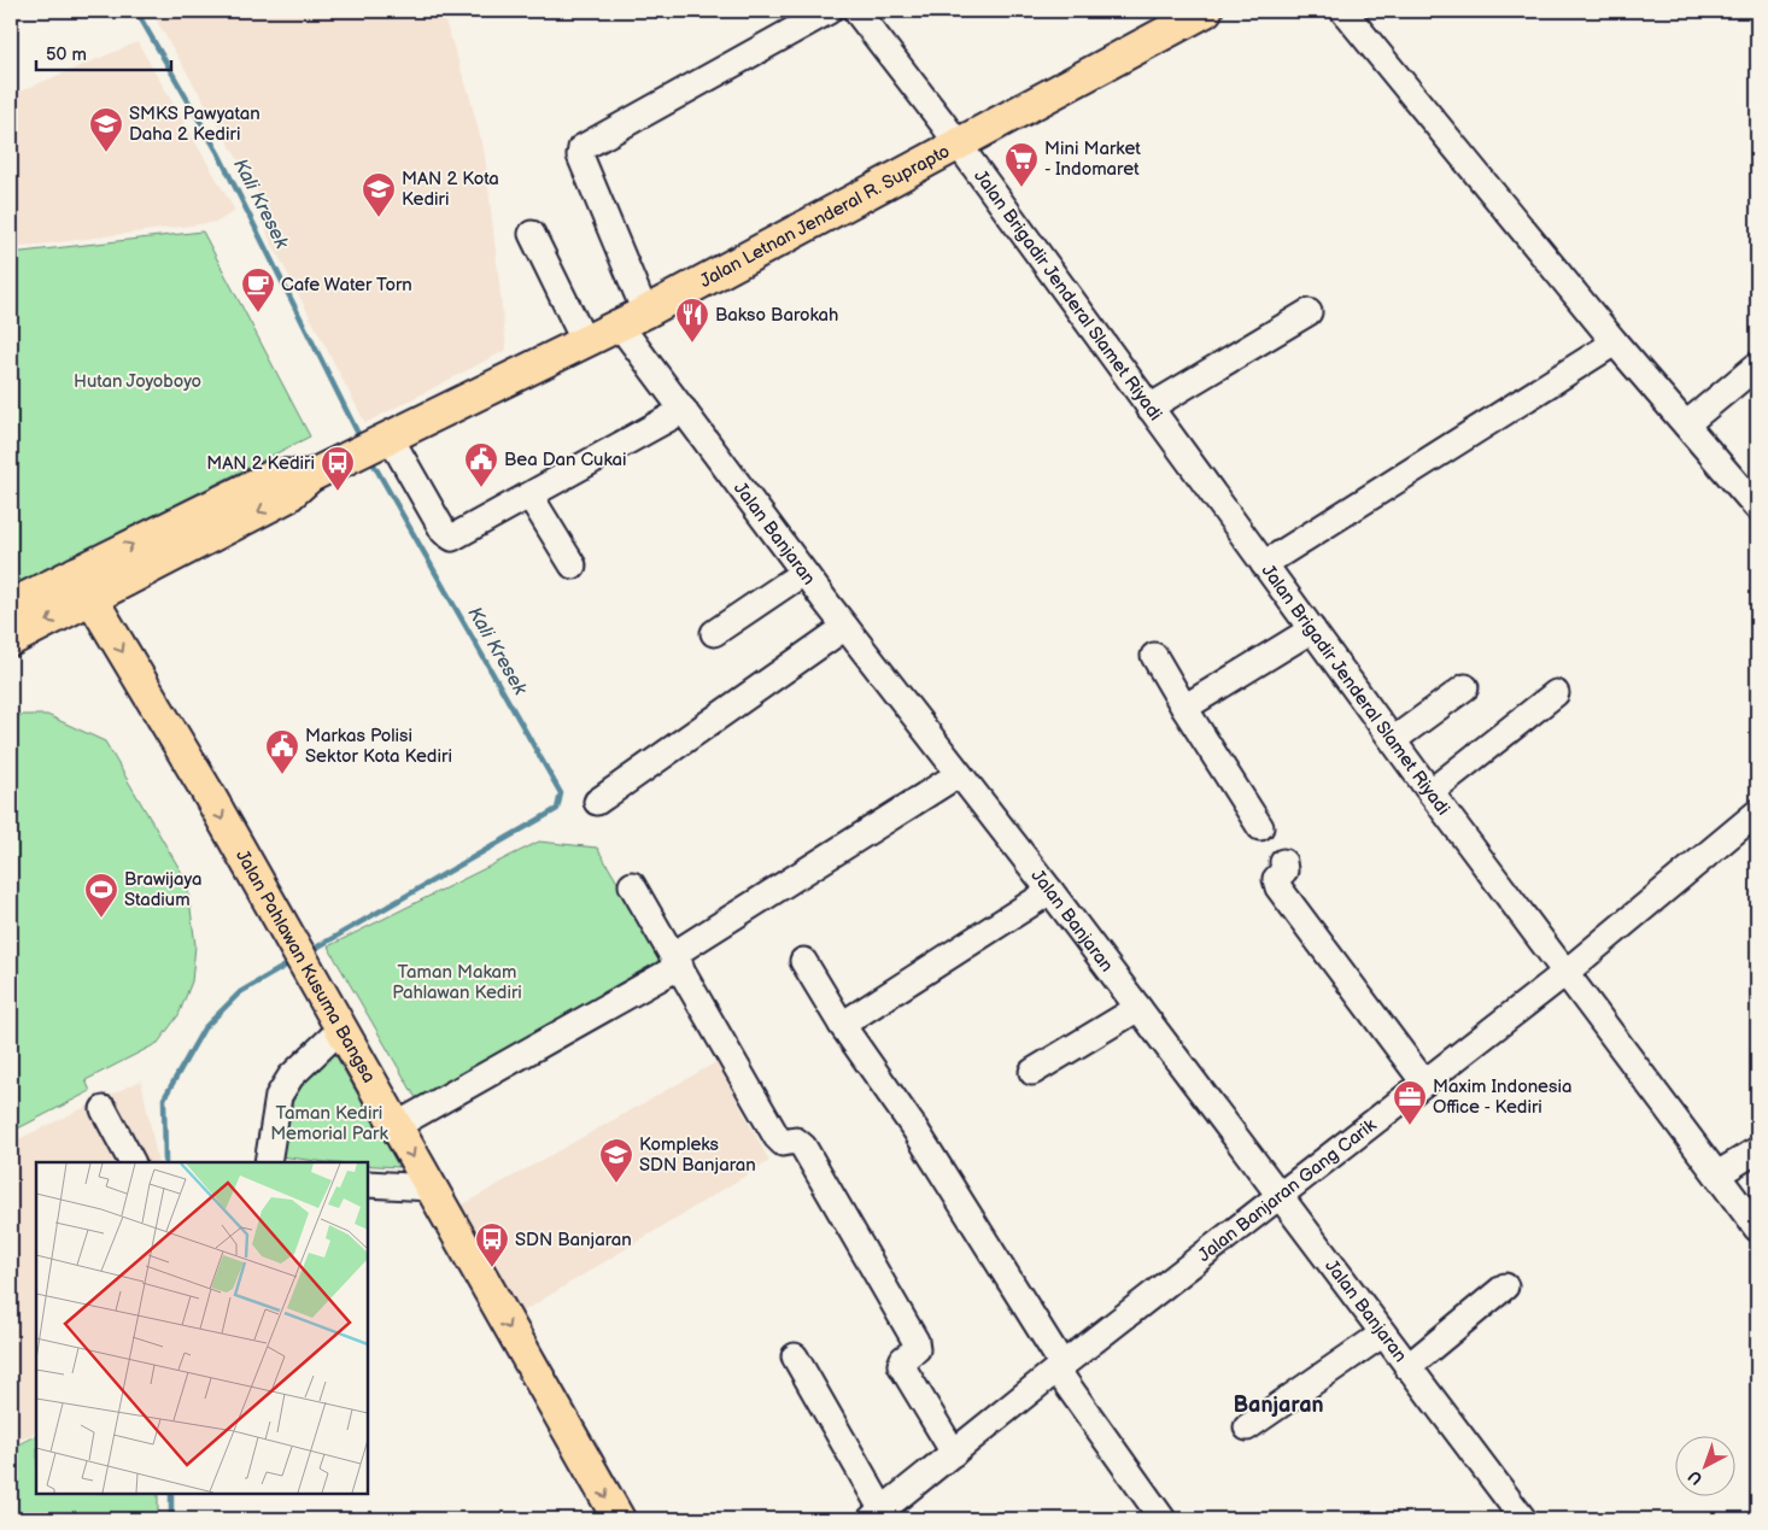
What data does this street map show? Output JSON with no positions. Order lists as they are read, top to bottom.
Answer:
{
  "streets": {
    "main road": ["Jalan Letnan Jenderal R. Suprapto", "Jalan Pahlawan Kusuma Bangsa"],
    "street": ["Jalan Brigadir Jenderal Slamet Riyadi", "Jalan Banjaran", "Jalan Banjaran Gang Carik"]
  },
  "crossings": [
    ["Jalan Letnan Jenderal R. Suprapto", "Jalan Brigadir Jenderal Slamet Riyadi"],
    ["Jalan Letnan Jenderal R. Suprapto", "Jalan Banjaran"],
    ["Jalan Letnan Jenderal R. Suprapto", "Jalan Pahlawan Kusuma Bangsa"],
    ["Jalan Brigadir Jenderal Slamet Riyadi", "Jalan Banjaran Gang Carik"],
    ["Jalan Banjaran", "Jalan Banjaran Gang Carik"]
  ],
  "one_way": ["Jalan Pahlawan Kusuma Bangsa"],
  "districts": ["Banjaran"],
  "water": ["Kali Kresek"],
  "parks": ["Hutan Joyoboyo", "Taman Makam Pahlawan Kediri", "Taman Kediri Memorial Park"],
  "places": {
    "school or university": ["SMKS Pawyatan Daha 2 Kediri", "MAN 2 Kota Kediri", "Kompleks SDN Banjaran"],
    "supermarket": ["Mini Market - Indomaret"],
    "cafe": ["Cafe Water Torn"],
    "restaurant": ["Bakso Barokah"],
    "public building": ["Bea Dan Cukai", "Markas Polisi Sektor Kota Kediri"],
    "bus stop": ["MAN 2 Kediri", "SDN Banjaran"],
    "sports": ["Brawijaya Stadium"],
    "office": ["Maxim Indonesia Office - Kediri"]
  },
  "scale_bar": "50 m",
  "north": "bottom left"
}
